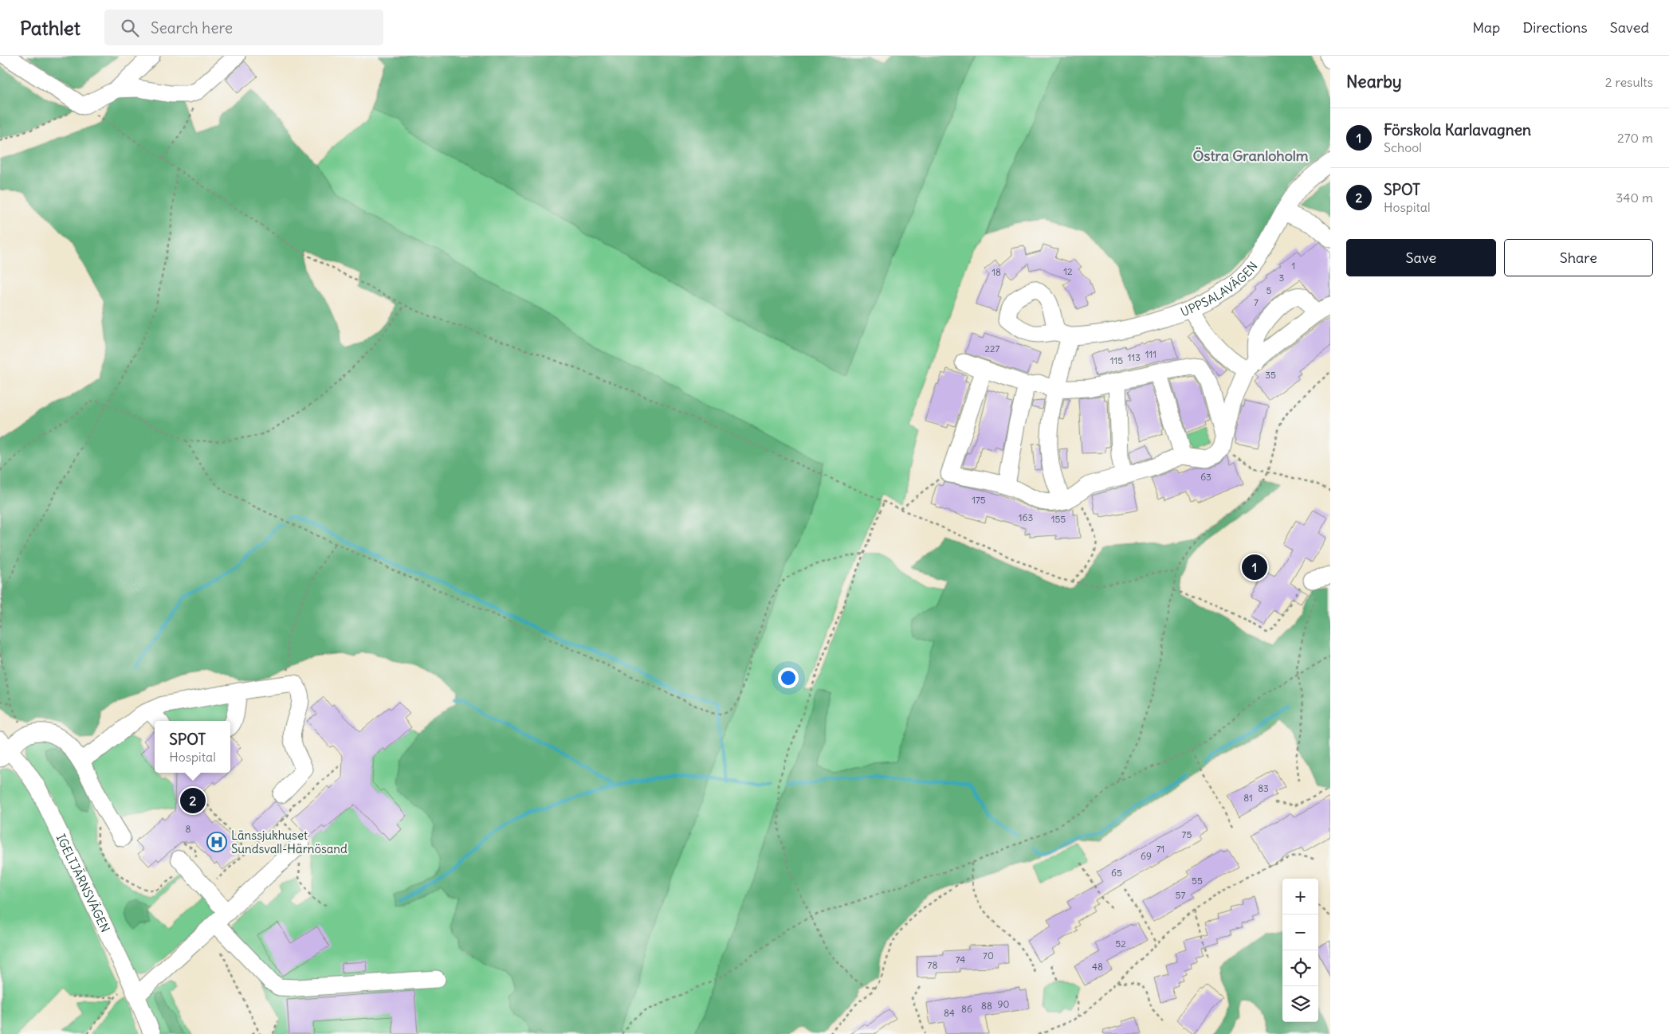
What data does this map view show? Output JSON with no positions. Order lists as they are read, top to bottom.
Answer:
{
  "streets": {
    "street": ["UPPSALAVÄGEN", "IGELTJÄRNSVÄGEN"]
  },
  "districts": ["Östra Granloholm"],
  "places": {
    "hospital": ["Länssjukhuset Sundsvall-Härnösand"]
  },
  "house_numbers": [
    "1",
    "12",
    "18",
    "3",
    "5",
    "7",
    "227",
    "111",
    "113",
    "115",
    "35",
    "63",
    "175",
    "163",
    "155",
    "83",
    "81",
    "8",
    "75",
    "71",
    "69",
    "65",
    "55",
    "57",
    "52",
    "70",
    "74",
    "78",
    "48",
    "90",
    "88",
    "86",
    "84"
  ],
  "page": {
    "header": "Pathlet",
    "search": "Search here",
    "nav": ["Map", "Directions", "Saved"],
    "heading": ["Nearby", "2 results"],
    "list": [
      {
        "mark": "1",
        "name": "Förskola Karlavagnen",
        "note": "School",
        "value": "270 m"
      },
      {
        "mark": "2",
        "name": "SPOT",
        "note": "Hospital",
        "value": "340 m"
      }
    ],
    "buttons": ["Save", "Share"],
    "pins": ["1", "2"],
    "popup": ["SPOT", "Hospital"],
    "map_buttons": ["+", "−"]
  }
}
